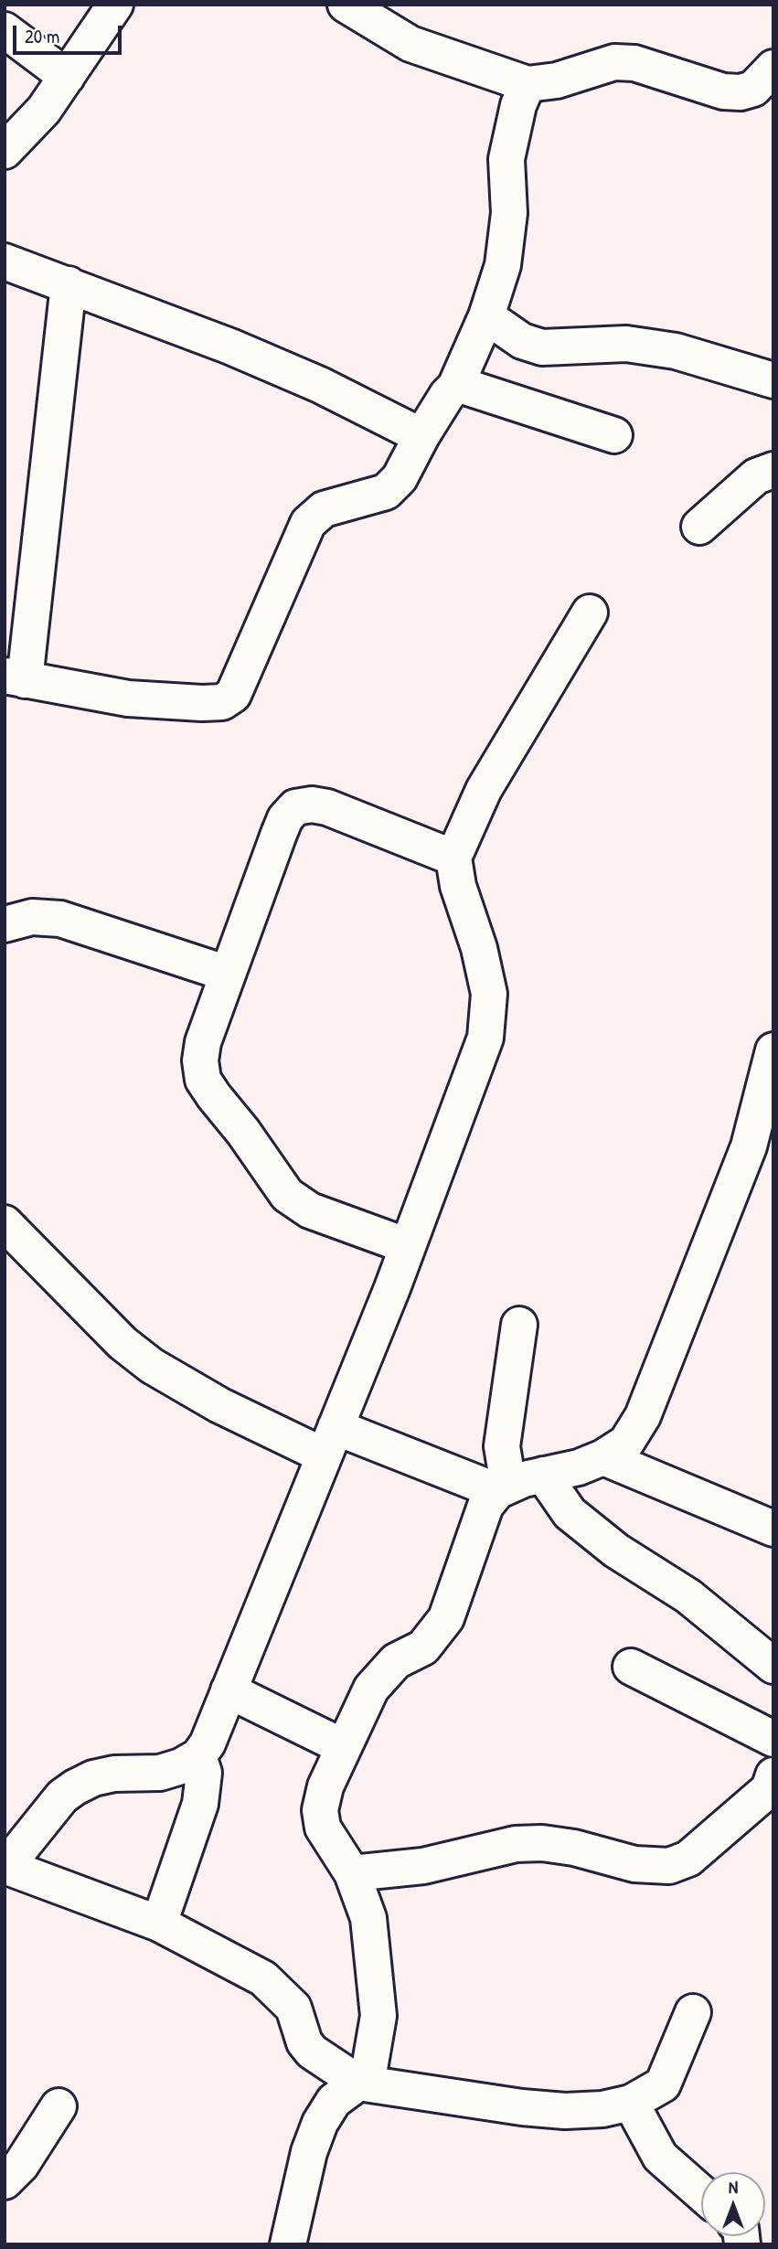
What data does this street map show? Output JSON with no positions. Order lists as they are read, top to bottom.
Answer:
{
  "scale_bar": "20 m",
  "north": "top"
}
